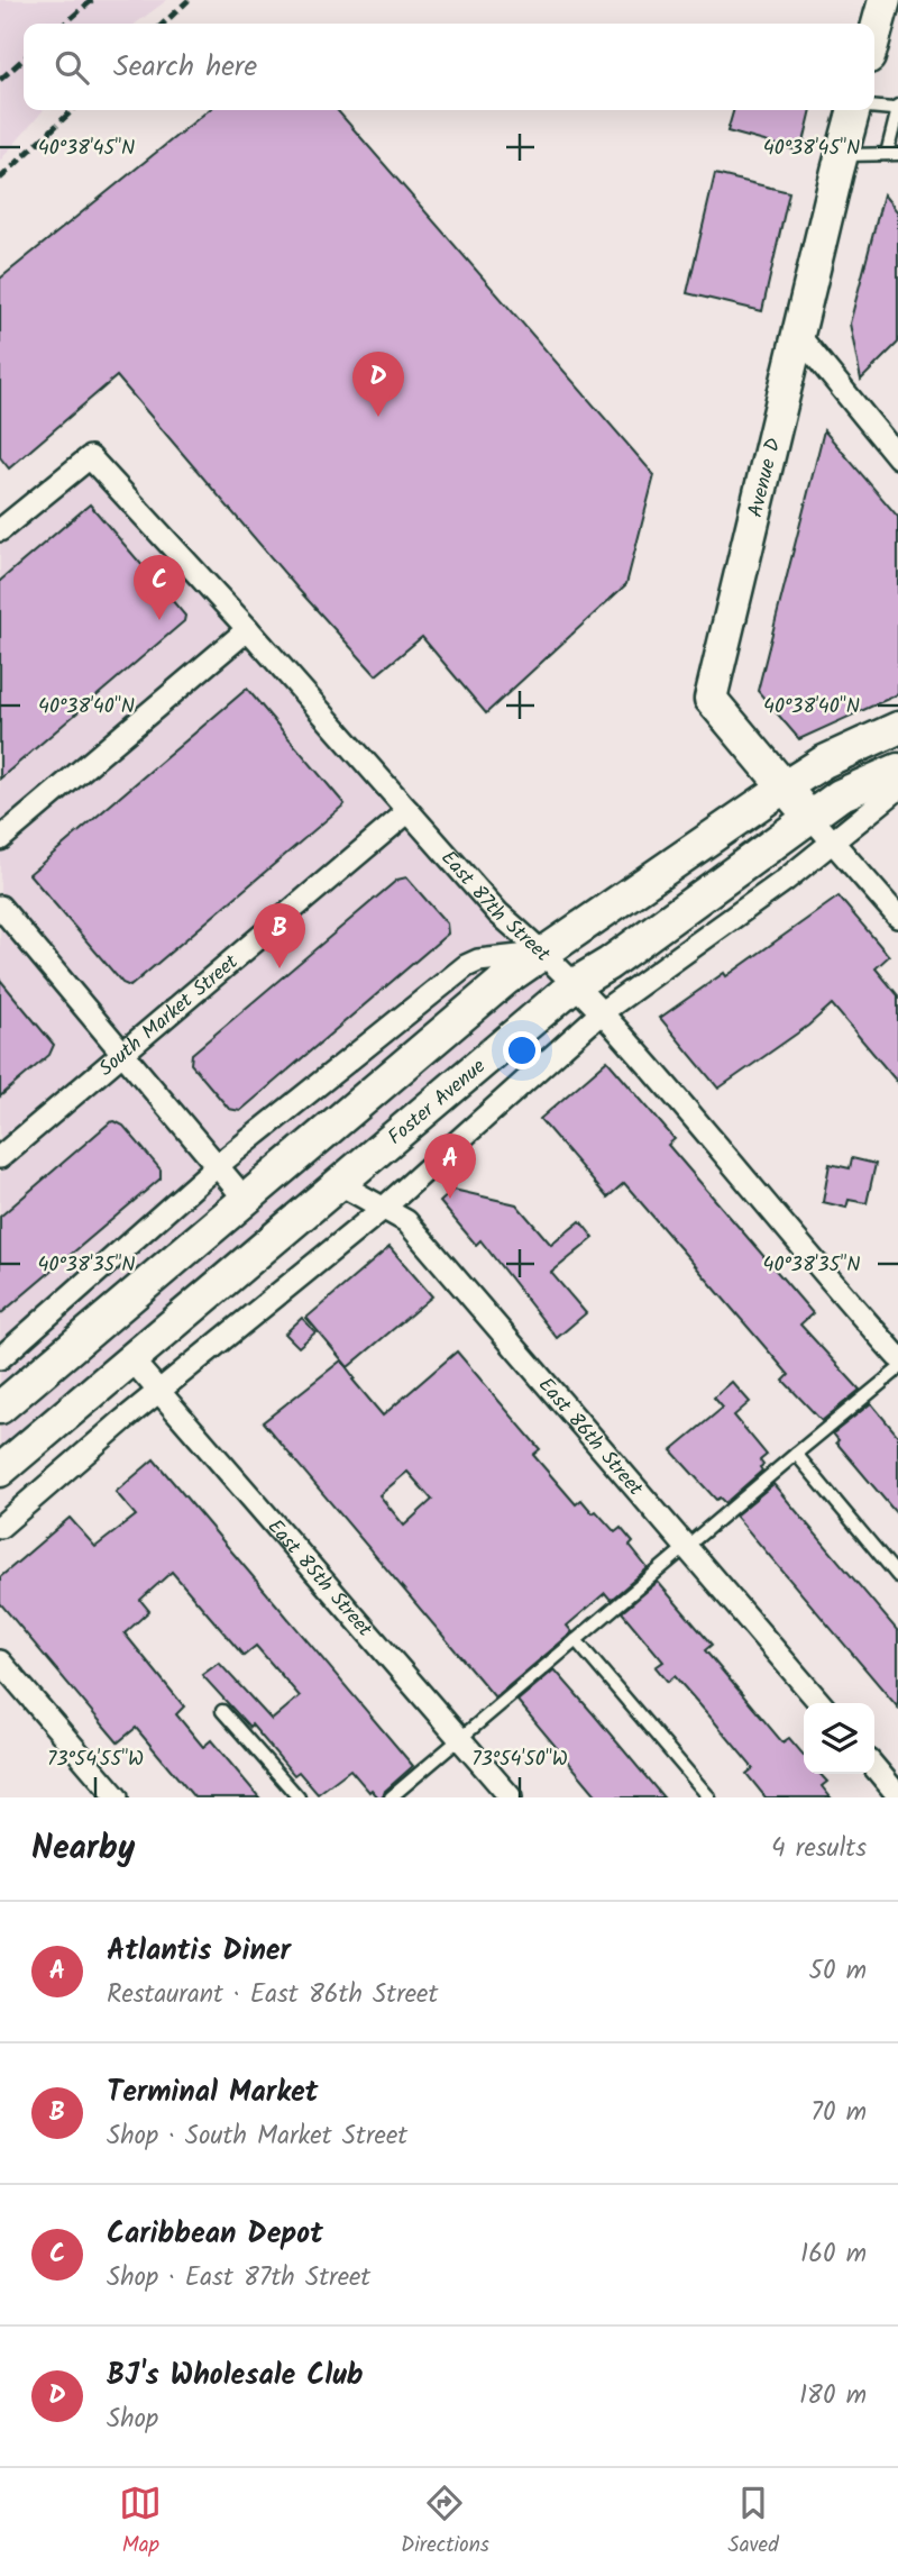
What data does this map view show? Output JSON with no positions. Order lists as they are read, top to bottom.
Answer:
{
  "streets": {
    "main road": ["Avenue D", "Foster Avenue"],
    "street": [
      "East 87th Street",
      "South Market Street",
      "East 86th Street",
      "East 85th Street"
    ]
  },
  "crossings": [
    ["Avenue D", "Foster Avenue"],
    ["East 87th Street", "South Market Street"],
    ["East 87th Street", "Foster Avenue"],
    ["Foster Avenue", "East 86th Street"],
    ["Foster Avenue", "East 85th Street"]
  ],
  "page": {
    "search": "Search here",
    "pins": [
      "D",
      "C",
      "B",
      "A"
    ],
    "heading": ["Nearby", "4 results"],
    "list": [
      {
        "mark": "A",
        "name": "Atlantis Diner",
        "note": "Restaurant · East 86th Street",
        "value": "50 m"
      },
      {
        "mark": "B",
        "name": "Terminal Market",
        "note": "Shop · South Market Street",
        "value": "70 m"
      },
      {
        "mark": "C",
        "name": "Caribbean Depot",
        "note": "Shop · East 87th Street",
        "value": "160 m"
      },
      {
        "mark": "D",
        "name": "BJ's Wholesale Club",
        "note": "Shop",
        "value": "180 m"
      }
    ],
    "nav": ["Map", "Directions", "Saved"]
  },
  "coordinates": [
    "40°38'45\"N",
    "40°38'40\"N",
    "40°38'35\"N",
    "73°54'55\"W",
    "73°54'50\"W"
  ]
}
